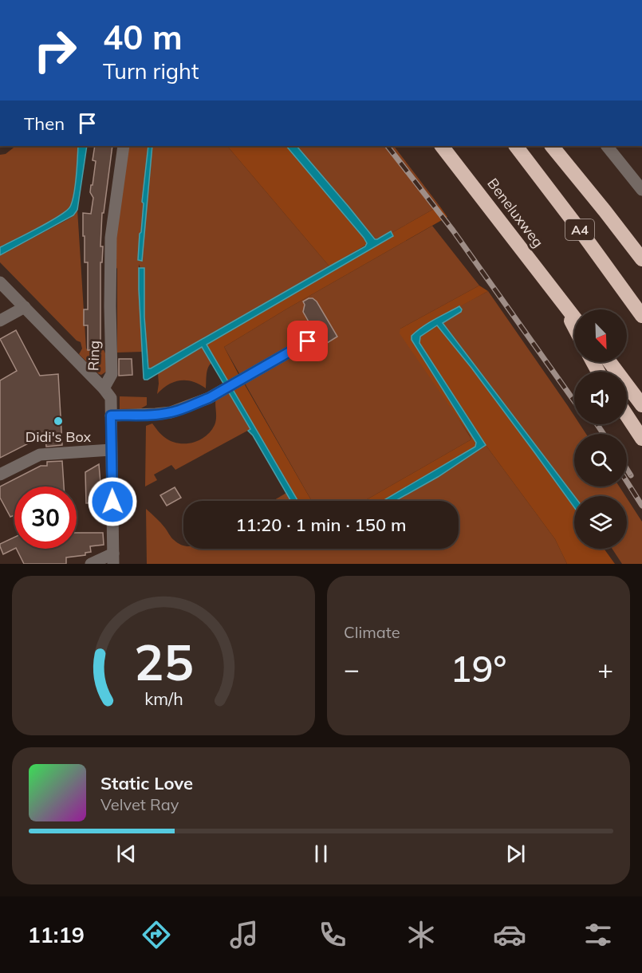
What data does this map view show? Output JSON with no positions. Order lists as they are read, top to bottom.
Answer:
{
  "streets": {
    "highway": ["Beneluxweg", "A4"],
    "street": ["Ring"]
  },
  "places": ["Didi's Box"],
  "north": "bottom right",
  "page": {
    "turn": ["40 m", "Turn right"],
    "then": "Then",
    "limit": "30",
    "trip": "11:20 · 1 min · 150 m",
    "tile": "Climate",
    "heat": ["−", "19°", "+"],
    "song": ["Static Love", "Velvet Ray"],
    "tabs": "11:19",
    "gauge": ["25", "km/h"]
  }
}
